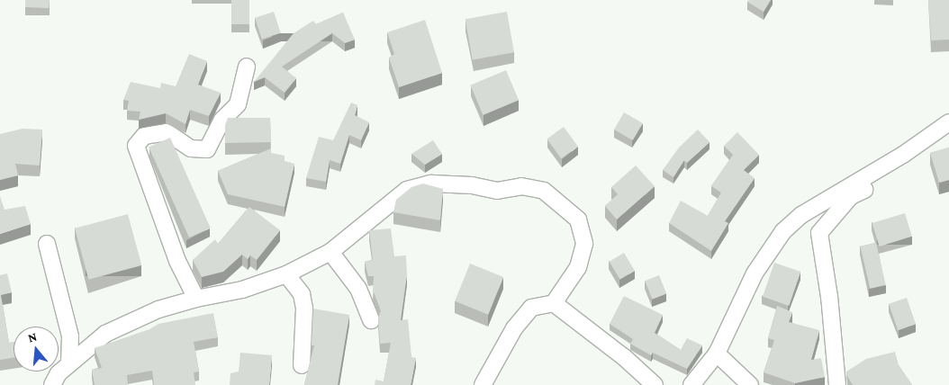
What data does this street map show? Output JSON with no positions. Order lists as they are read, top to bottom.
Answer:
{
  "north": "top"
}
